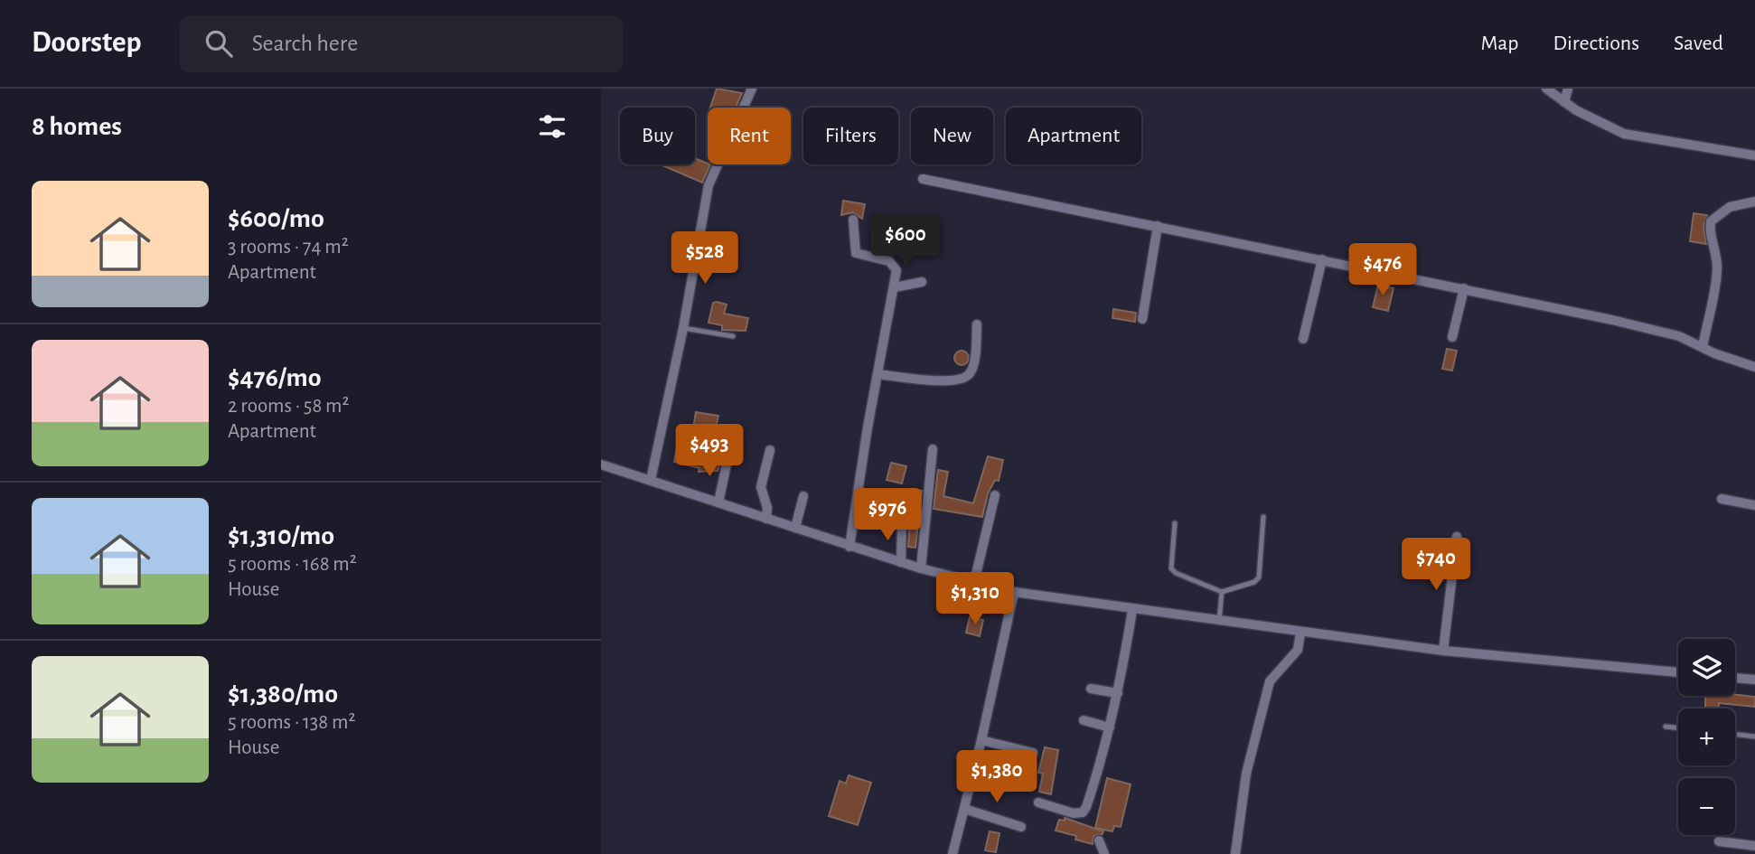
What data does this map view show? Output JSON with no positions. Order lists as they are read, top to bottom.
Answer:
{
  "page": {
    "header": "Doorstep",
    "search": "Search here",
    "nav": ["Map", "Directions", "Saved"],
    "heading": "8 homes",
    "chip": [
      "Buy",
      "Rent",
      "Filters",
      "New",
      "Apartment"
    ],
    "list": [
      {
        "name": "$600/mo",
        "note": "3 rooms · 74 m² · Apartment"
      },
      {
        "name": "$476/mo",
        "note": "2 rooms · 58 m² · Apartment"
      },
      {
        "name": "$1,310/mo",
        "note": "5 rooms · 168 m² · House"
      },
      {
        "name": "$1,380/mo",
        "note": "5 rooms · 138 m² · House"
      }
    ],
    "price": [
      "$600",
      "$528",
      "$476",
      "$493",
      "$976",
      "$740",
      "$1,310",
      "$1,380"
    ],
    "map_buttons": ["+", "−"]
  }
}
